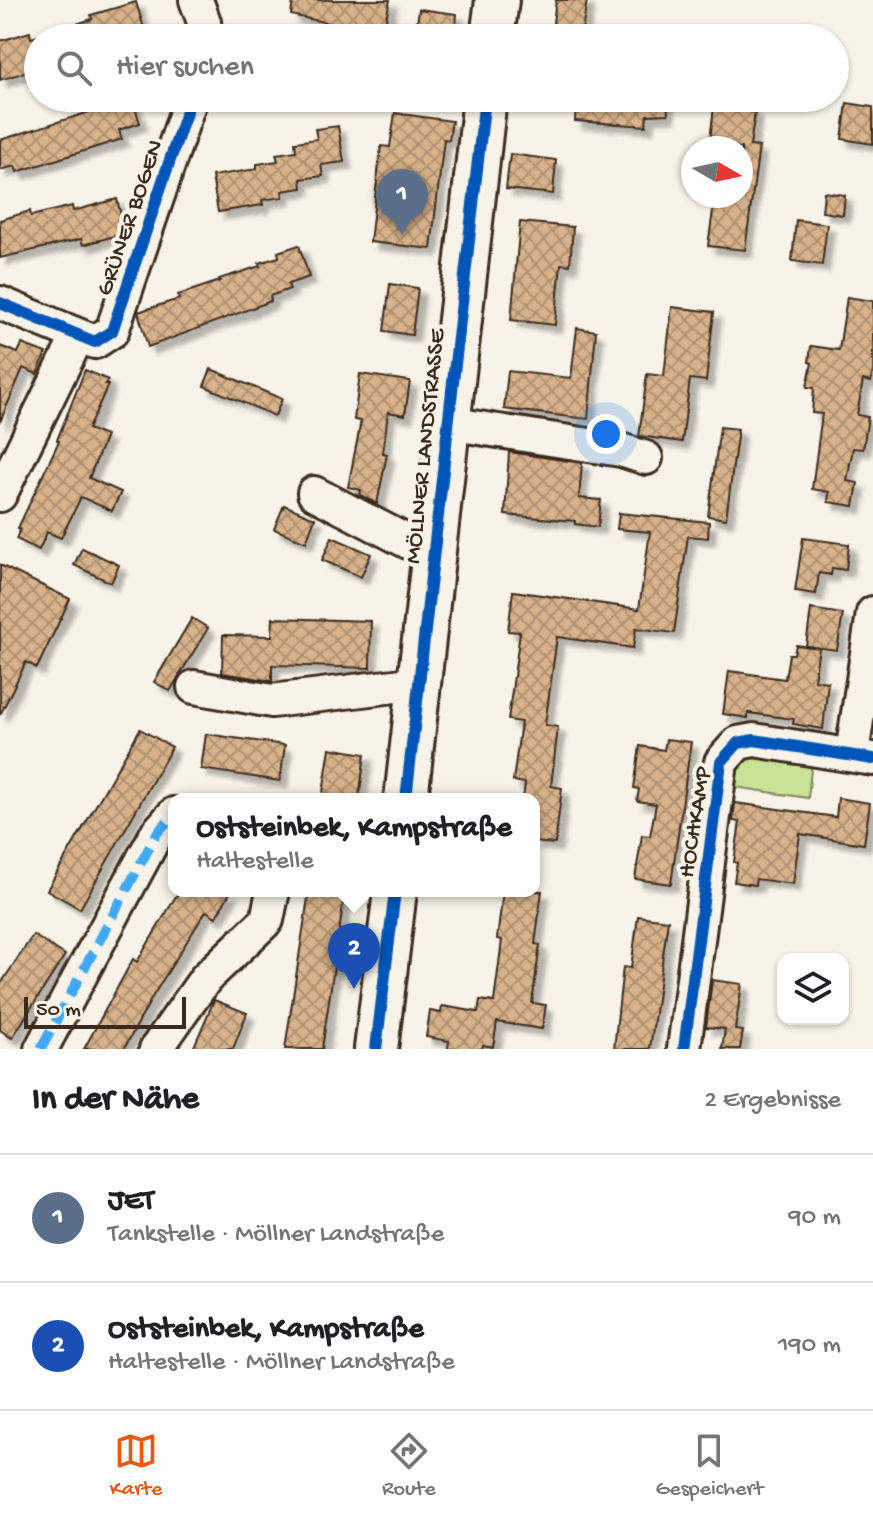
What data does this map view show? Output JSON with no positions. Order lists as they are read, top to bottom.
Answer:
{
  "streets": {
    "main road": ["MÖLLNER LANDSTRASSE"],
    "street": ["GRÜNER BOGEN", "HOCHKAMP"]
  },
  "scale_bar": "50 m",
  "north": "right",
  "page": {
    "search": "Hier suchen",
    "pins": ["1", "2"],
    "popup": ["Oststeinbek, Kampstraße", "Haltestelle"],
    "scale": "50 m",
    "heading": ["In der Nähe", "2 Ergebnisse"],
    "list": [
      {
        "mark": "1",
        "name": "JET",
        "note": "Tankstelle · Möllner Landstraße",
        "value": "90 m"
      },
      {
        "mark": "2",
        "name": "Oststeinbek, Kampstraße",
        "note": "Haltestelle · Möllner Landstraße",
        "value": "190 m"
      }
    ],
    "nav": ["Karte", "Route", "Gespeichert"]
  }
}
